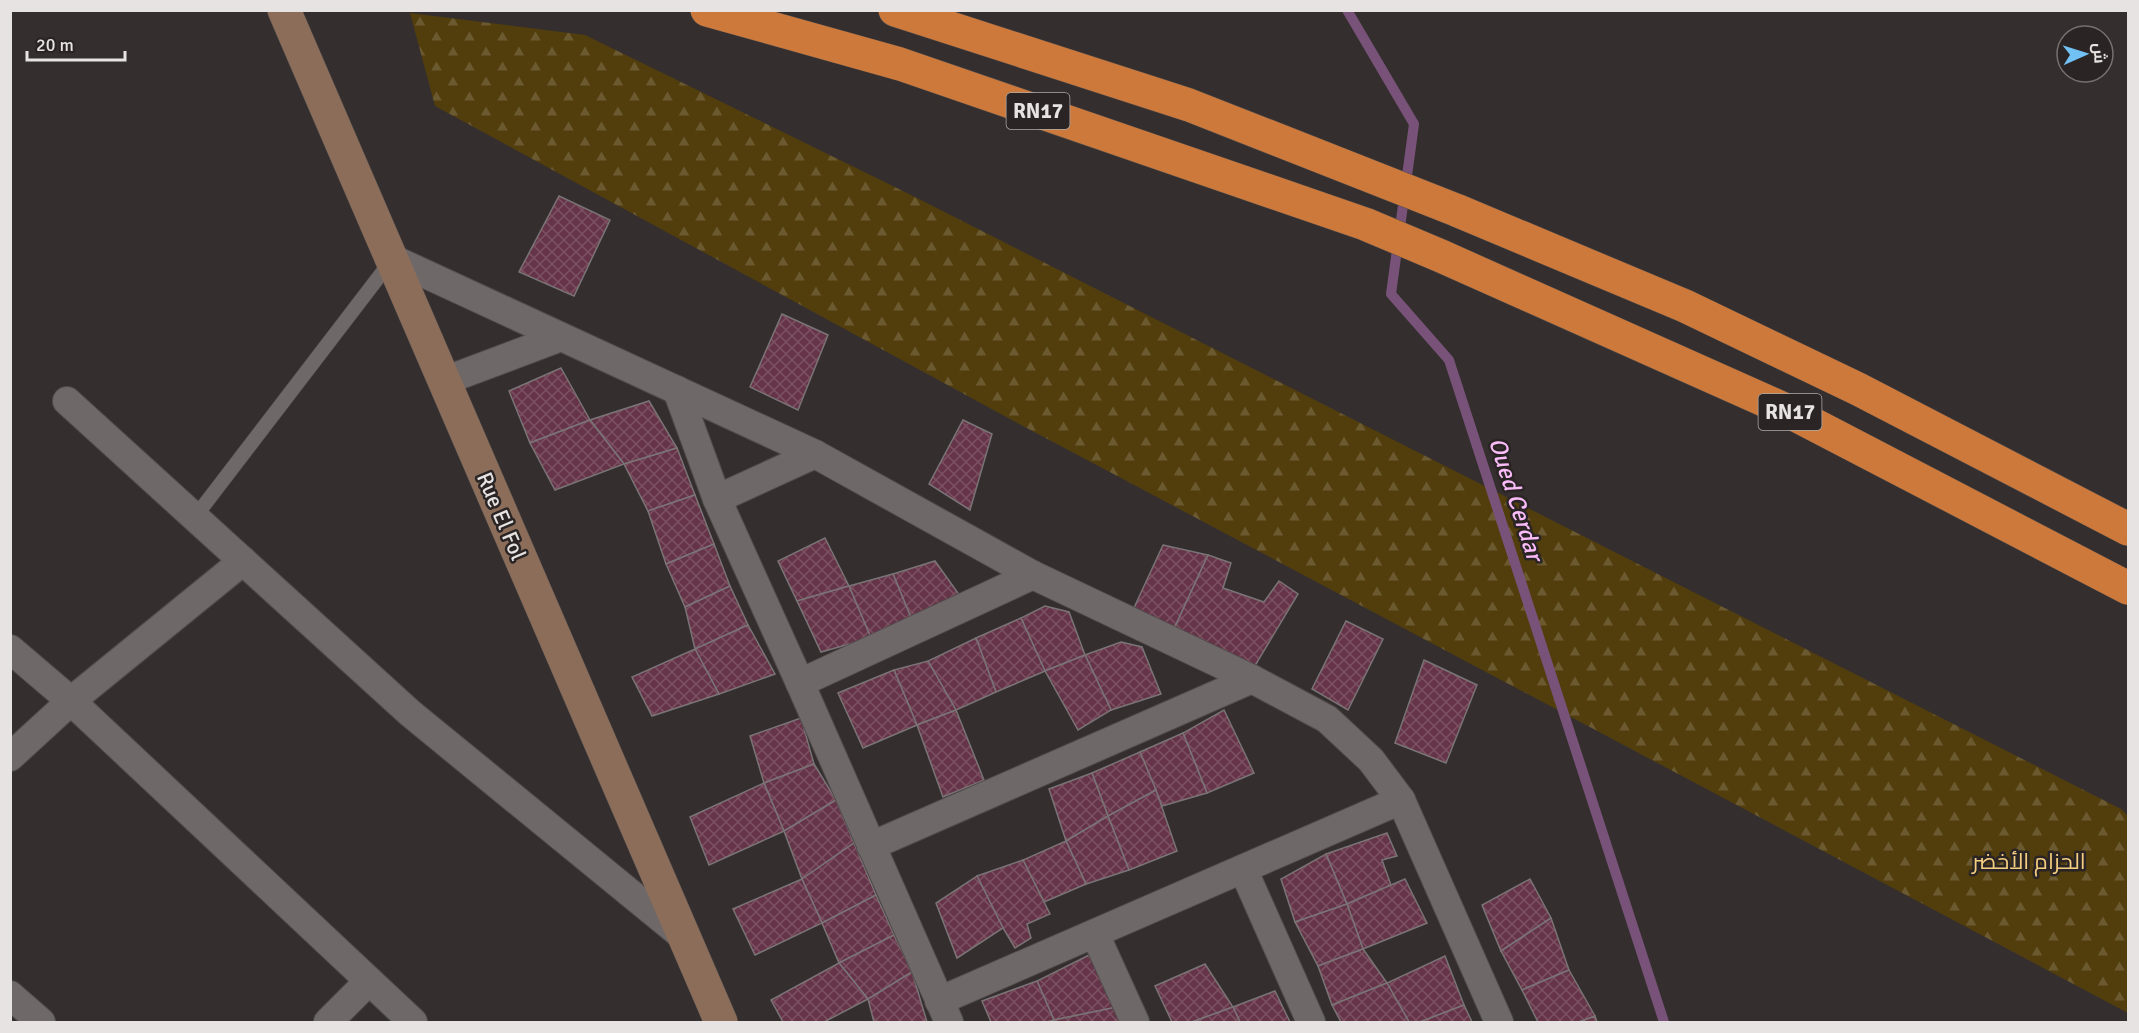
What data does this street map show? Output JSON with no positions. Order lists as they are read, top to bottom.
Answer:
{
  "streets": {
    "highway": ["RN17"],
    "street": ["Rue El Fol"]
  },
  "water": ["Oued Cerdar"],
  "parks": ["الحزام الأخضر"],
  "scale_bar": "20 m",
  "north": "right"
}
